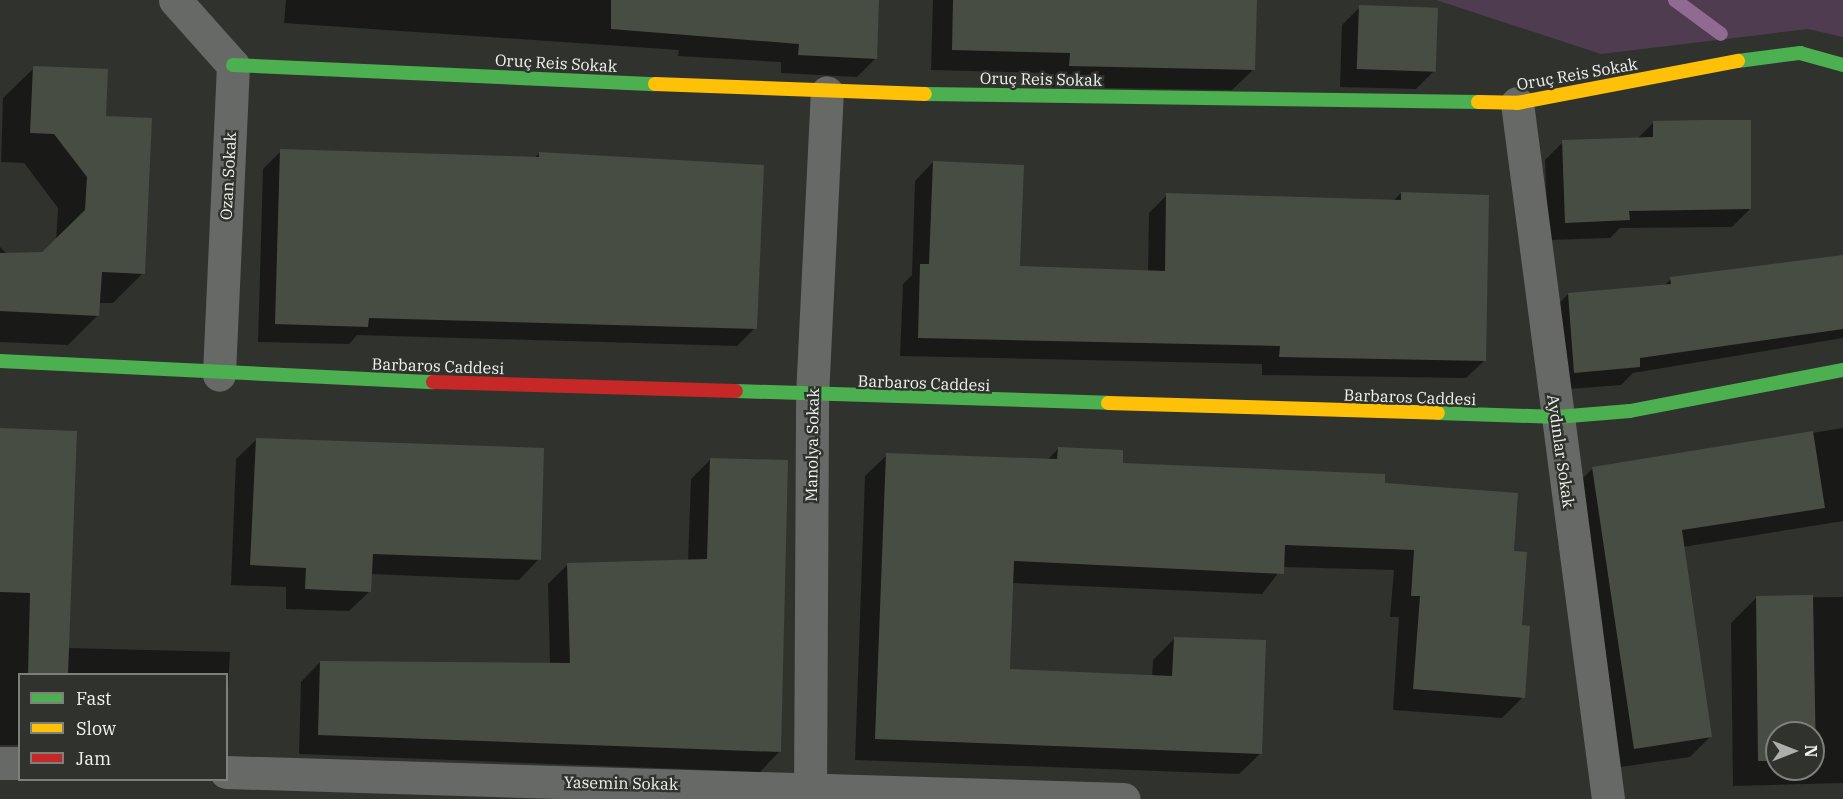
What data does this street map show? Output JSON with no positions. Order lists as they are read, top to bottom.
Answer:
{
  "streets": {
    "street": [
      "Oruç Reis Sokak",
      "Ozan Sokak",
      "Barbaros Caddesi",
      "Manolya Sokak",
      "Aydınlar Sokak",
      "Yasemin Sokak"
    ]
  },
  "crossings": [
    ["Oruç Reis Sokak", "Ozan Sokak"],
    ["Oruç Reis Sokak", "Manolya Sokak"],
    ["Oruç Reis Sokak", "Aydınlar Sokak"],
    ["Ozan Sokak", "Barbaros Caddesi"],
    ["Barbaros Caddesi", "Manolya Sokak"],
    ["Barbaros Caddesi", "Aydınlar Sokak"],
    ["Manolya Sokak", "Yasemin Sokak"]
  ],
  "legend": ["Fast", "Slow", "Jam"],
  "north": "right"
}
